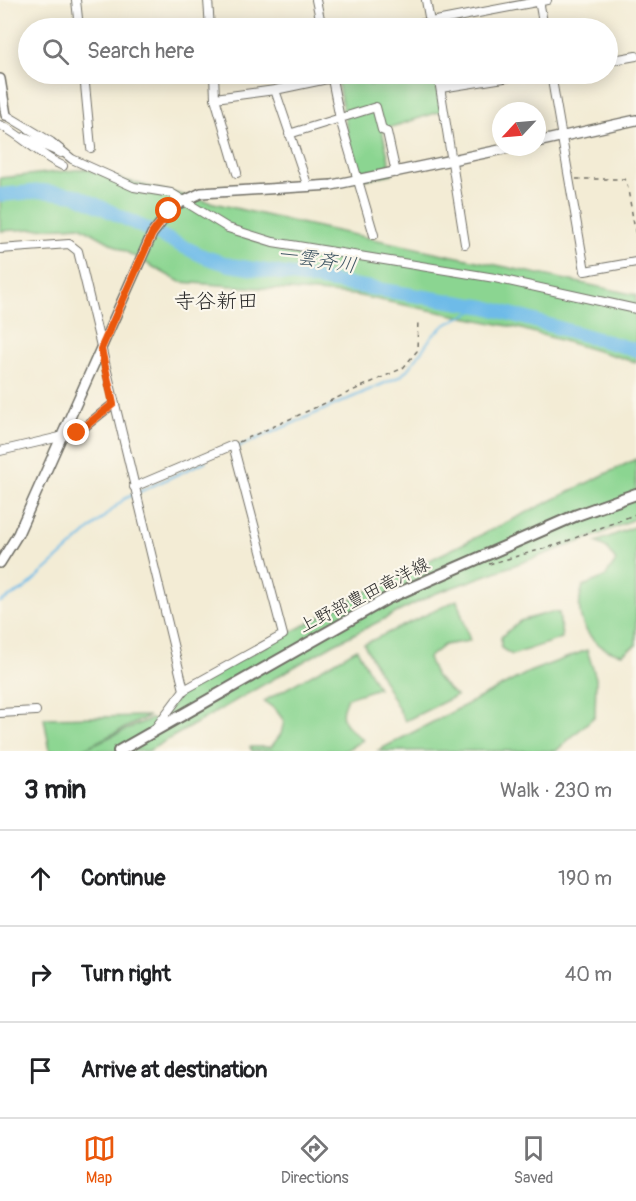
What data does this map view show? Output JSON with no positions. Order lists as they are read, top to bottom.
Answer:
{
  "streets": {
    "main road": ["上野部豊田竜洋線"]
  },
  "districts": ["寺谷新田"],
  "water": ["一雲斉川"],
  "north": "bottom left",
  "page": {
    "search": "Search here",
    "heading": ["3 min", "Walk · 230 m"],
    "list": [
      ["Continue", "190 m"],
      ["Turn right", "40 m"],
      "Arrive at destination"
    ],
    "nav": ["Map", "Directions", "Saved"]
  }
}
